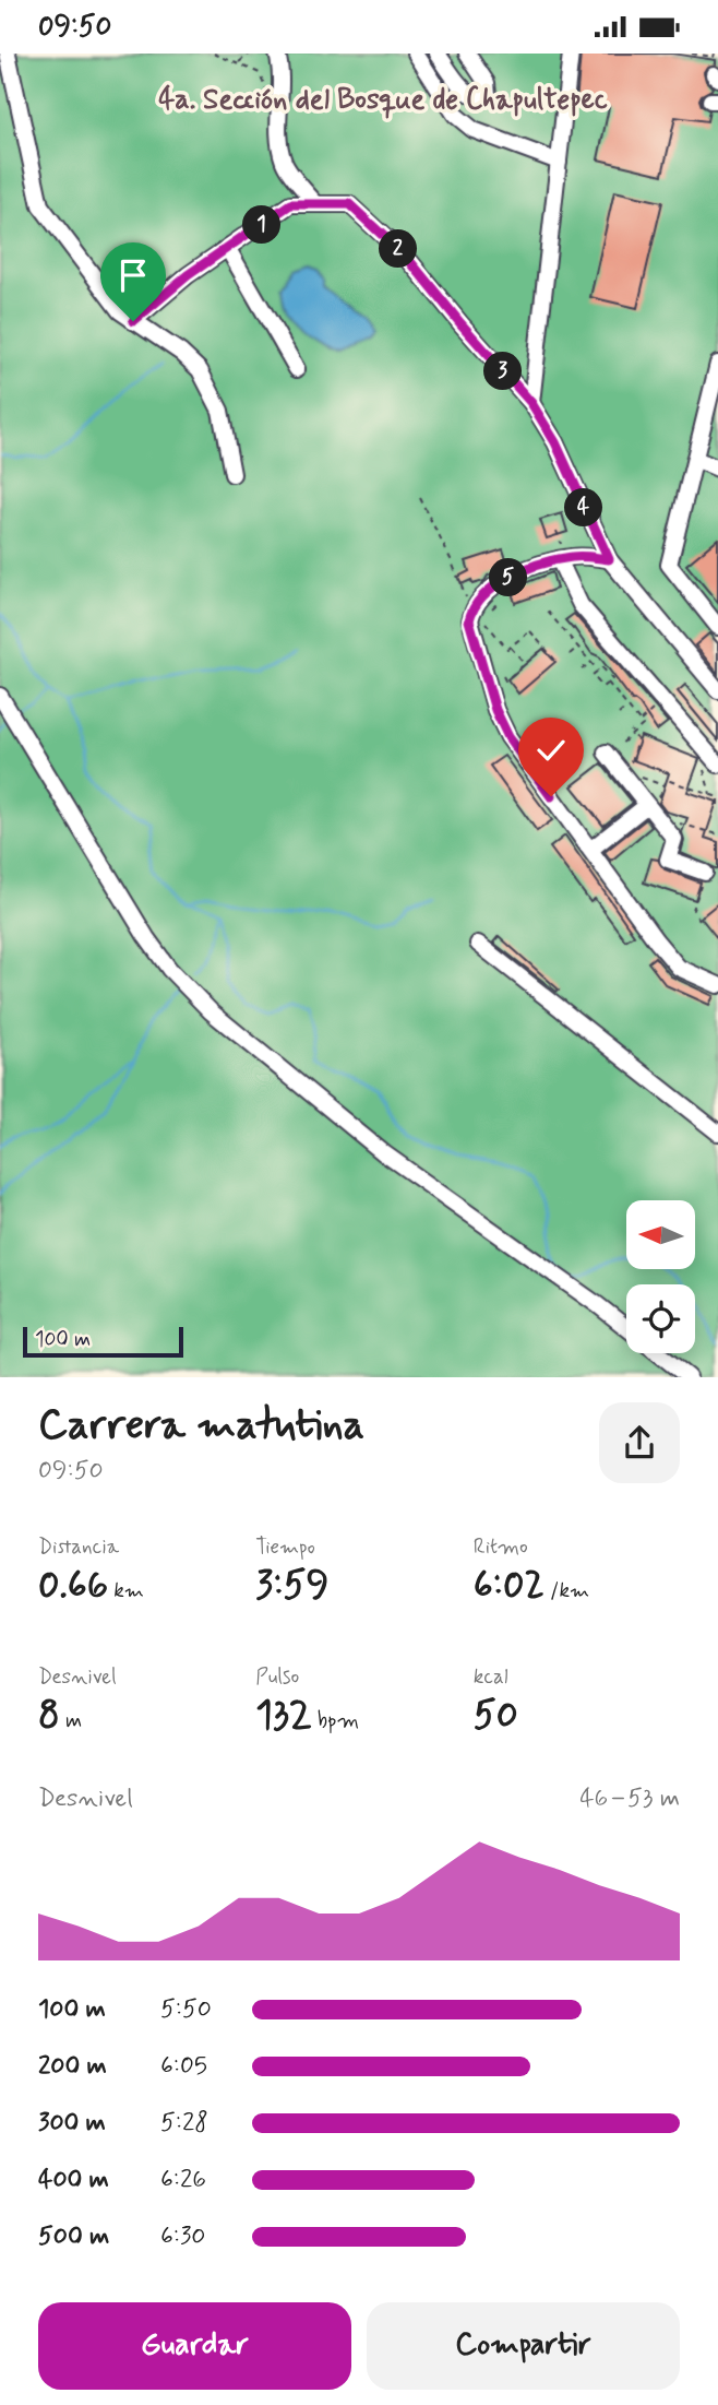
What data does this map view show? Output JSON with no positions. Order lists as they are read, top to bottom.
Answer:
{
  "districts": ["4a. Sección del Bosque de Chapultepec"],
  "scale_bar": "100 m",
  "north": "left",
  "page": {
    "status": "09:50",
    "pins": [
      "1",
      "2",
      "3",
      "4",
      "5"
    ],
    "scale": "100 m",
    "heading": ["Carrera matutina", "09:50"],
    "stats": [
      ["Distancia", "0.66 km"],
      ["Tiempo", "3:59"],
      ["Ritmo", "6:02 /km"],
      ["Desnivel", "8 m"],
      ["Pulso", "132 bpm"],
      ["kcal", "50"]
    ],
    "chart": ["Desnivel", "46–53 m"],
    "list": [
      {
        "name": "100 m",
        "note": "5:50"
      },
      {
        "name": "200 m",
        "note": "6:05"
      },
      {
        "name": "300 m",
        "note": "5:28"
      },
      {
        "name": "400 m",
        "note": "6:26"
      },
      {
        "name": "500 m",
        "note": "6:30"
      }
    ],
    "buttons": ["Guardar", "Compartir"]
  }
}
